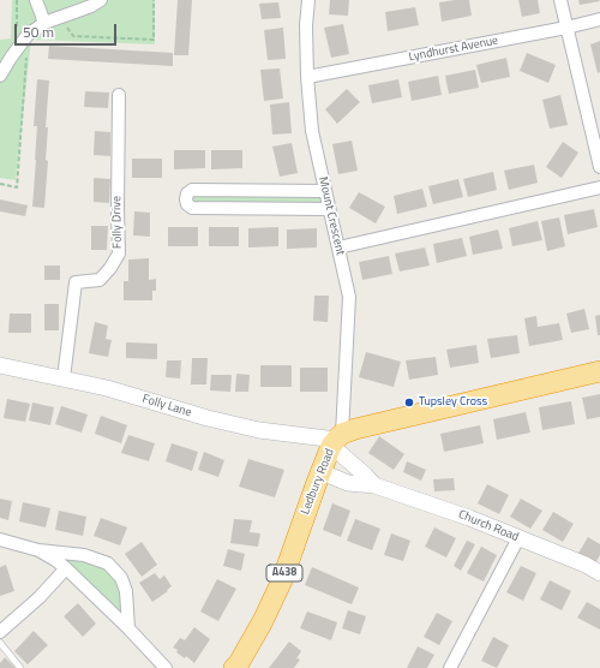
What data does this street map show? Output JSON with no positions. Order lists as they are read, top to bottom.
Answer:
{
  "streets": {
    "highway": ["Ledbury Road", "A438"],
    "street": [
      "Lyndhurst Avenue",
      "Mount Crescent",
      "Folly Drive",
      "Folly Lane",
      "Church Road"
    ]
  },
  "crossings": [
    ["Lyndhurst Avenue", "Mount Crescent"],
    ["Mount Crescent", "Folly Lane"],
    ["Mount Crescent", "Ledbury Road"],
    ["Mount Crescent", "Church Road"],
    ["Folly Drive", "Folly Lane"],
    ["Folly Lane", "Ledbury Road"],
    ["Folly Lane", "Church Road"],
    ["Ledbury Road", "Church Road"]
  ],
  "places": ["Tupsley Cross"],
  "scale_bar": "50 m"
}
